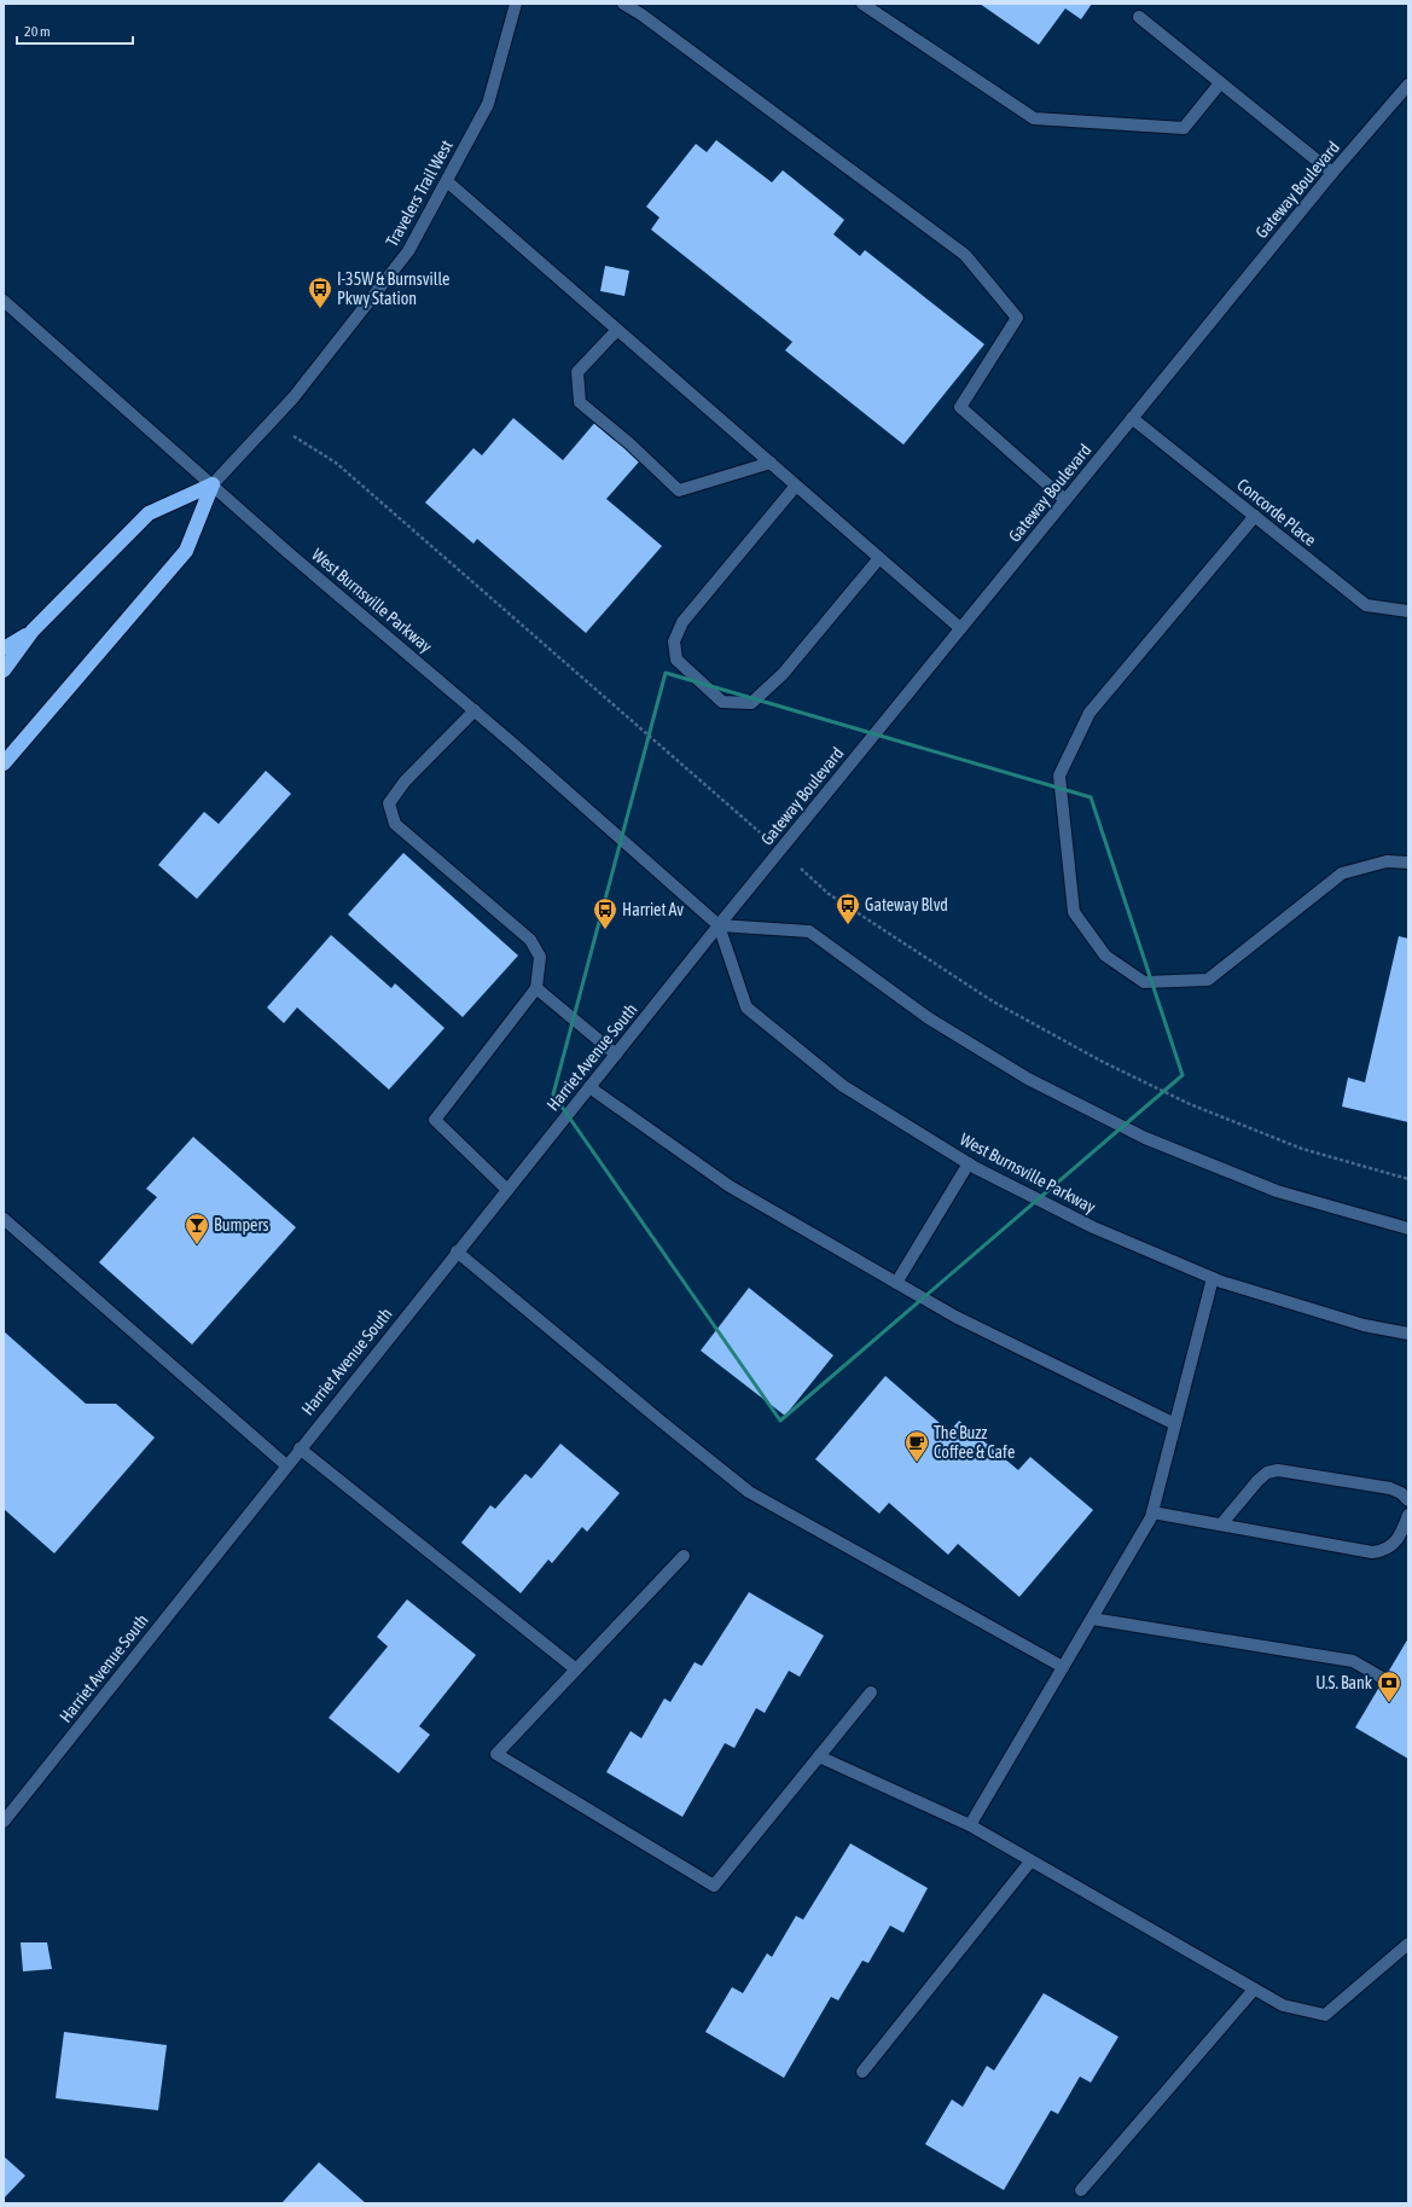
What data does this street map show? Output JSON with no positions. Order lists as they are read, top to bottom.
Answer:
{
  "streets": {
    "street": [
      "Gateway Boulevard",
      "Travelers Trail West",
      "Concorde Place",
      "West Burnsville Parkway",
      "Harriet Avenue South"
    ]
  },
  "crossings": [
    ["Gateway Boulevard", "Concorde Place"],
    ["Gateway Boulevard", "West Burnsville Parkway"],
    ["Gateway Boulevard", "Harriet Avenue South"],
    ["Travelers Trail West", "West Burnsville Parkway"],
    ["West Burnsville Parkway", "Harriet Avenue South"]
  ],
  "places": {
    "bus stop": ["I-35W & Burnsville Pkwy Station", "Gateway Blvd", "Harriet Av"],
    "bar": ["Bumpers"],
    "cafe": ["The Buzz Coffee & Cafe"],
    "bank": ["U.S. Bank"]
  },
  "scale_bar": "20 m"
}
